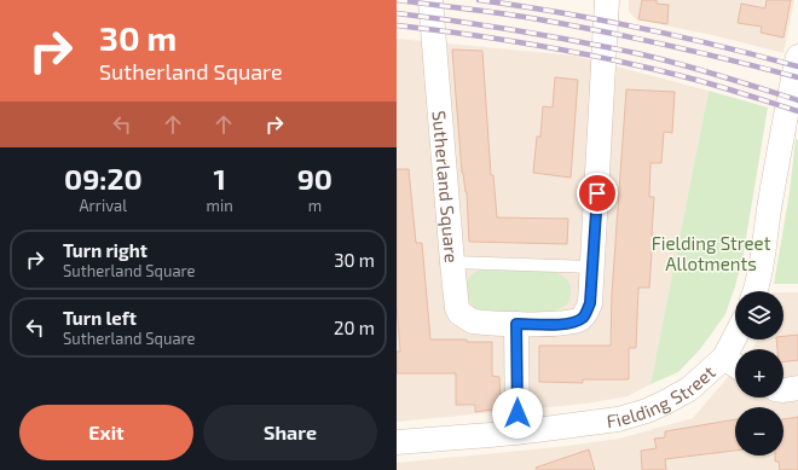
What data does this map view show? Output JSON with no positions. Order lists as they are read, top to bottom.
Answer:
{
  "streets": {
    "street": ["Sutherland Square", "Fielding Street"]
  },
  "parks": ["Fielding Street Allotments"],
  "page": {
    "turn": ["30 m", "Sutherland Square"],
    "eta": [
      "09:20",
      "Arrival",
      "1",
      "min",
      "90",
      "m"
    ],
    "list": [
      {
        "name": "Turn right",
        "note": "Sutherland Square",
        "value": "30 m"
      },
      {
        "name": "Turn left",
        "note": "Sutherland Square",
        "value": "20 m"
      }
    ],
    "map_buttons": ["+", "−"],
    "buttons": ["Exit", "Share"]
  }
}
